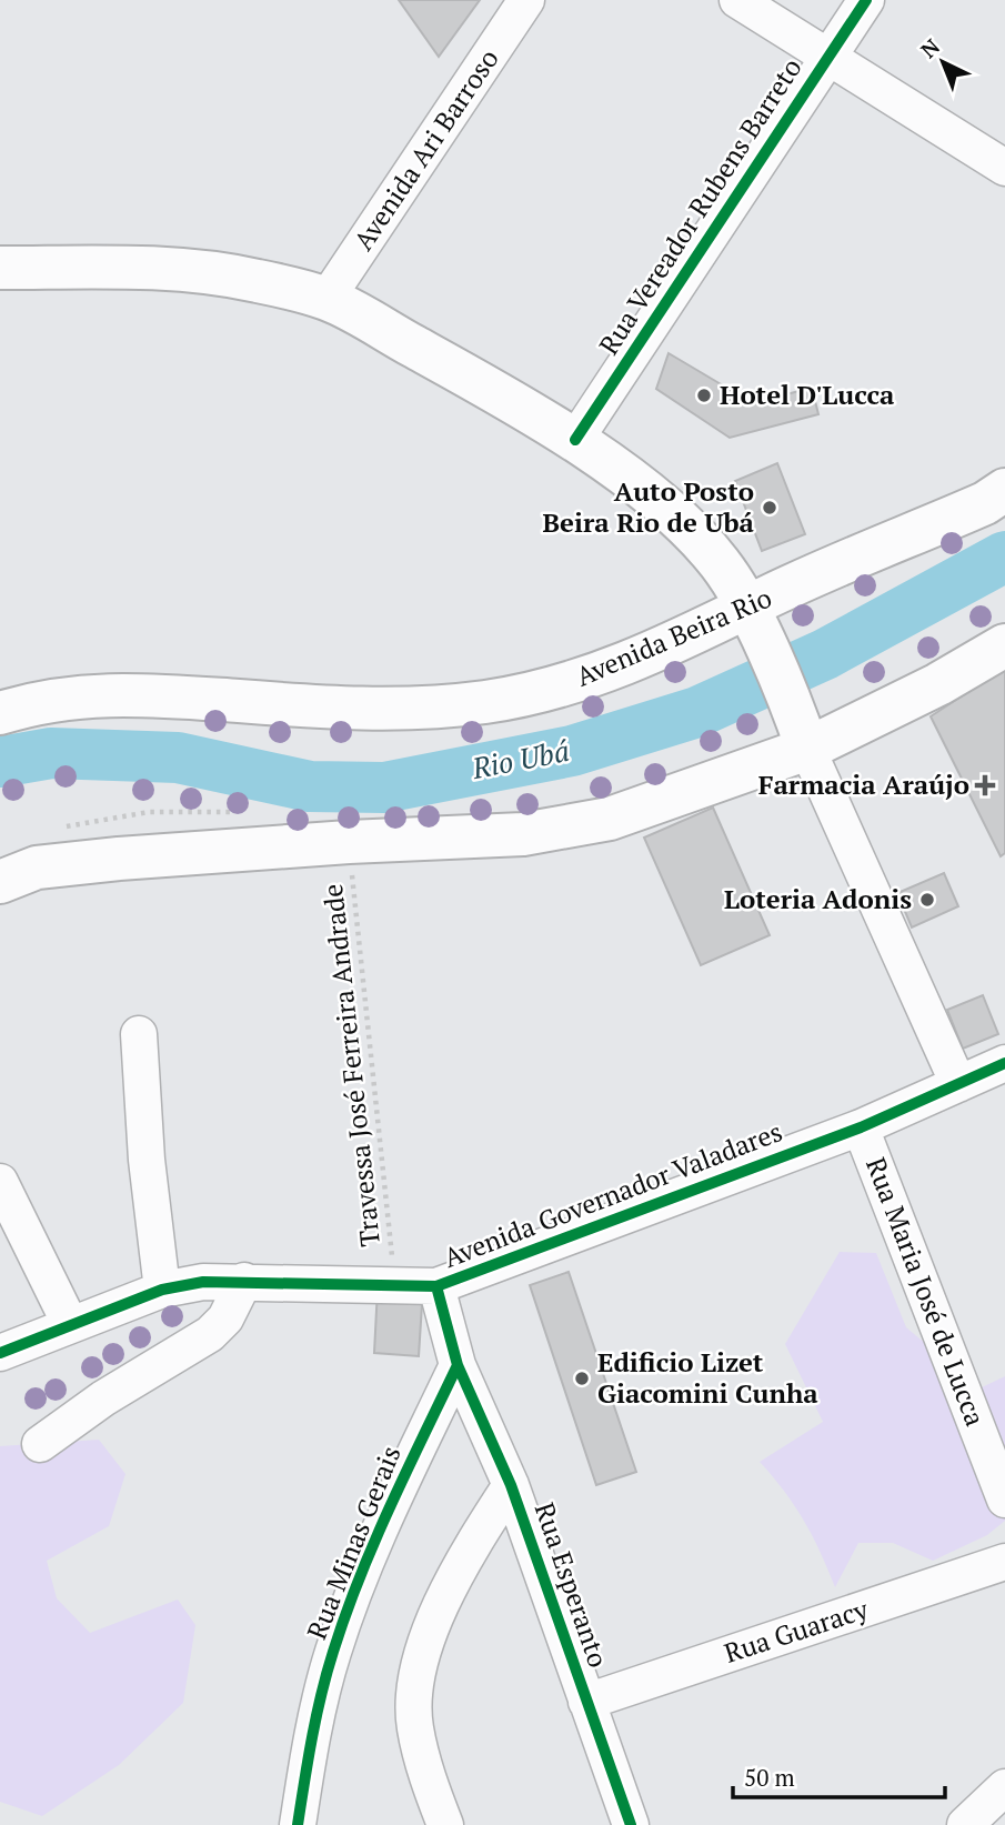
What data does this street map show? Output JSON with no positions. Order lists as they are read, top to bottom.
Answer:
{
  "streets": {
    "main road": ["Avenida Beira Rio"],
    "street": [
      "Avenida Ari Barroso",
      "Rua Vereador Rubens Barreto",
      "Avenida Governador Valadares",
      "Rua Maria José de Lucca",
      "Rua Minas Gerais",
      "Rua Esperanto",
      "Rua Guaracy"
    ],
    "path": ["Travessa José Ferreira Andrade"]
  },
  "crossings": [
    ["Travessa José Ferreira Andrade", "Avenida Governador Valadares"],
    ["Avenida Governador Valadares", "Rua Maria José de Lucca"],
    ["Rua Minas Gerais", "Rua Esperanto"],
    ["Rua Esperanto", "Rua Guaracy"]
  ],
  "water": ["Rio Ubá"],
  "places": {
    "other": [
      "Hotel D'Lucca",
      "Auto Posto Beira Rio de Ubá",
      "Loteria Adonis",
      "Edificio Lizet Giacomini Cunha"
    ],
    "health": ["Farmacia Araújo"]
  },
  "scale_bar": "50 m",
  "north": "top left"
}
